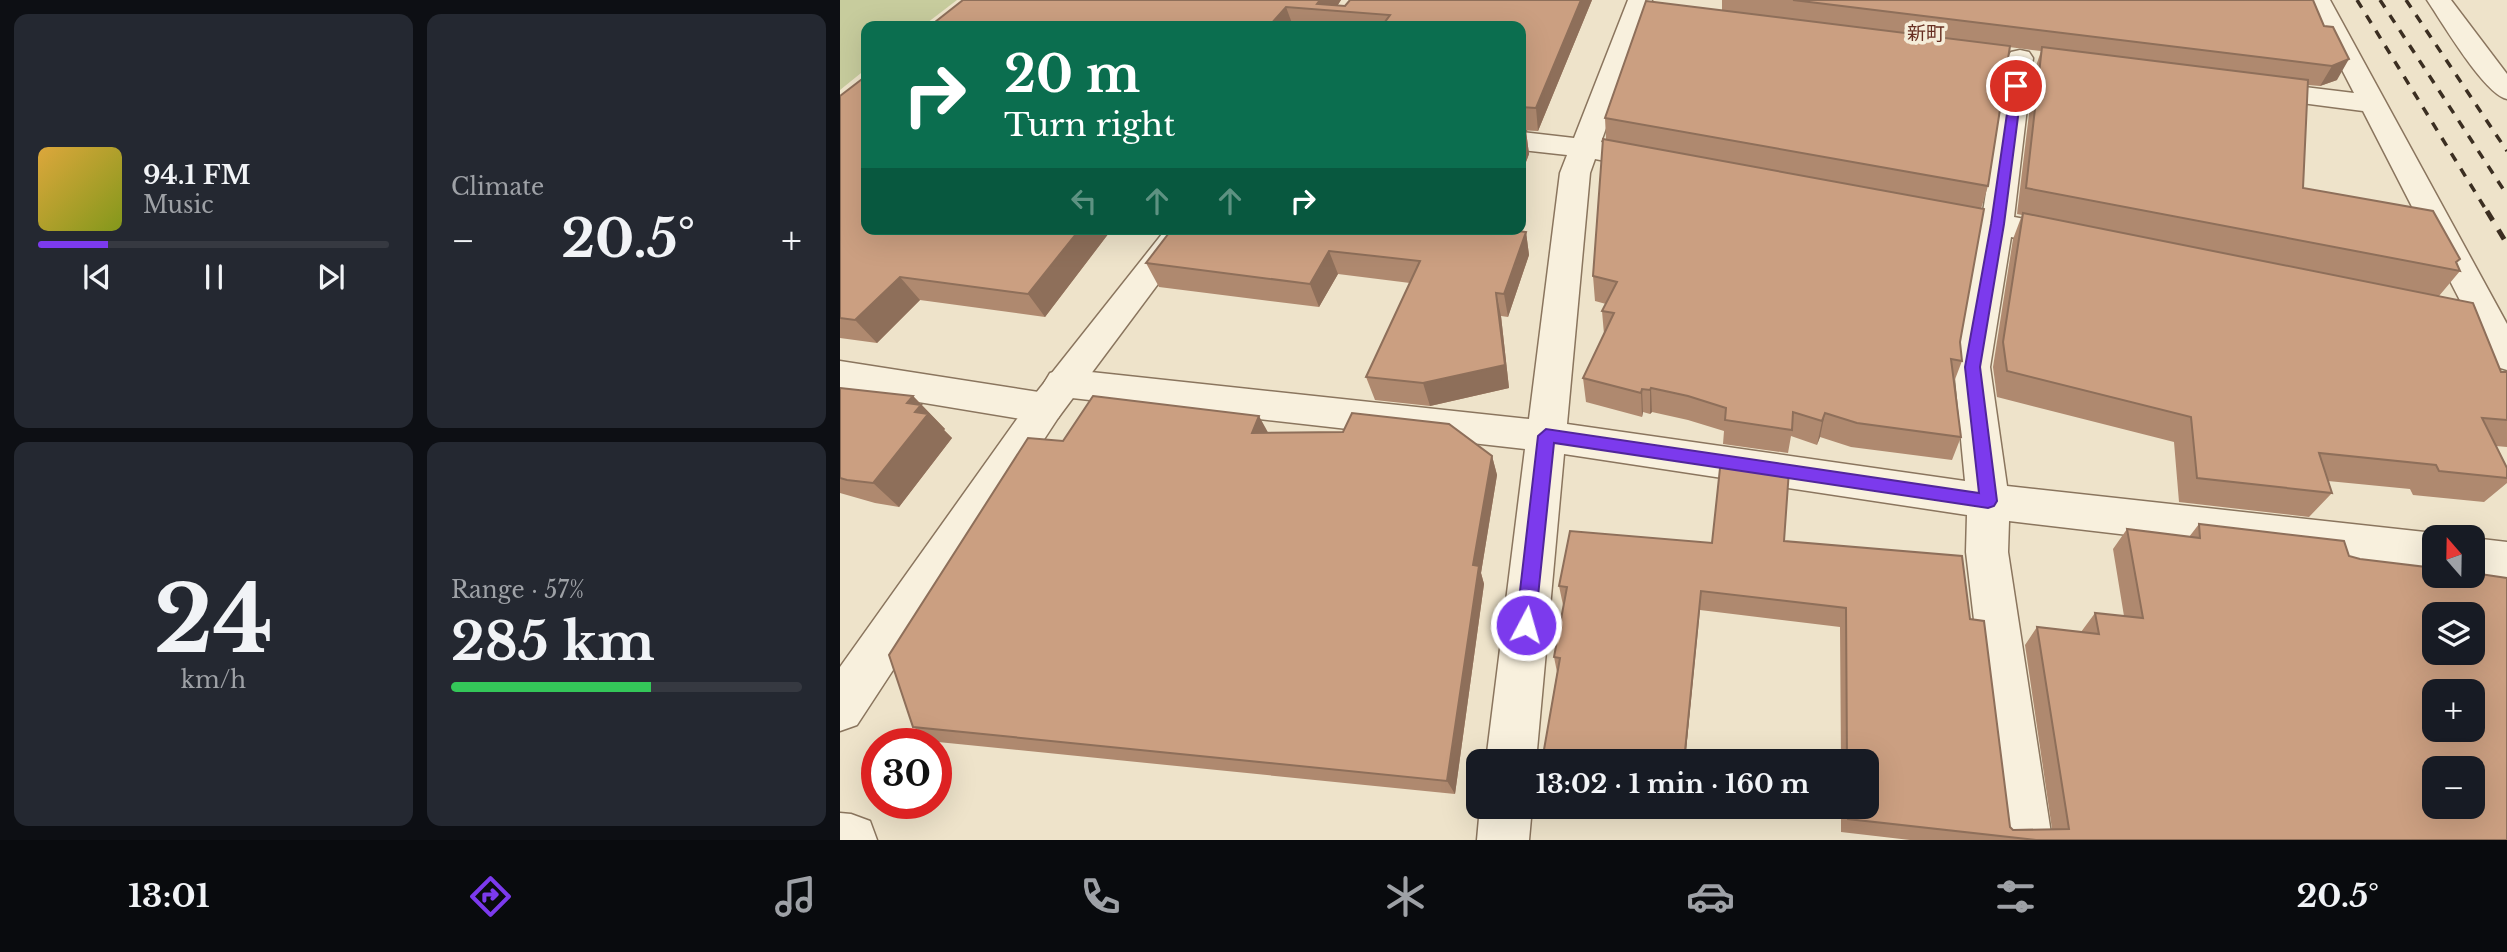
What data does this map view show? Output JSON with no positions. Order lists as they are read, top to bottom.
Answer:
{
  "districts": ["新町"],
  "north": "top",
  "page": {
    "tile": [
      "Climate",
      ["24", "km/h"],
      ["Range · 57%", "285 km"]
    ],
    "turn": ["20 m", "Turn right"],
    "song": ["94.1 FM", "Music"],
    "heat": ["−", "20.5°", "+"],
    "map_buttons": ["+", "−"],
    "limit": "30",
    "trip": "13:02 · 1 min · 160 m",
    "tabs": ["13:01", "20.5°"]
  }
}
